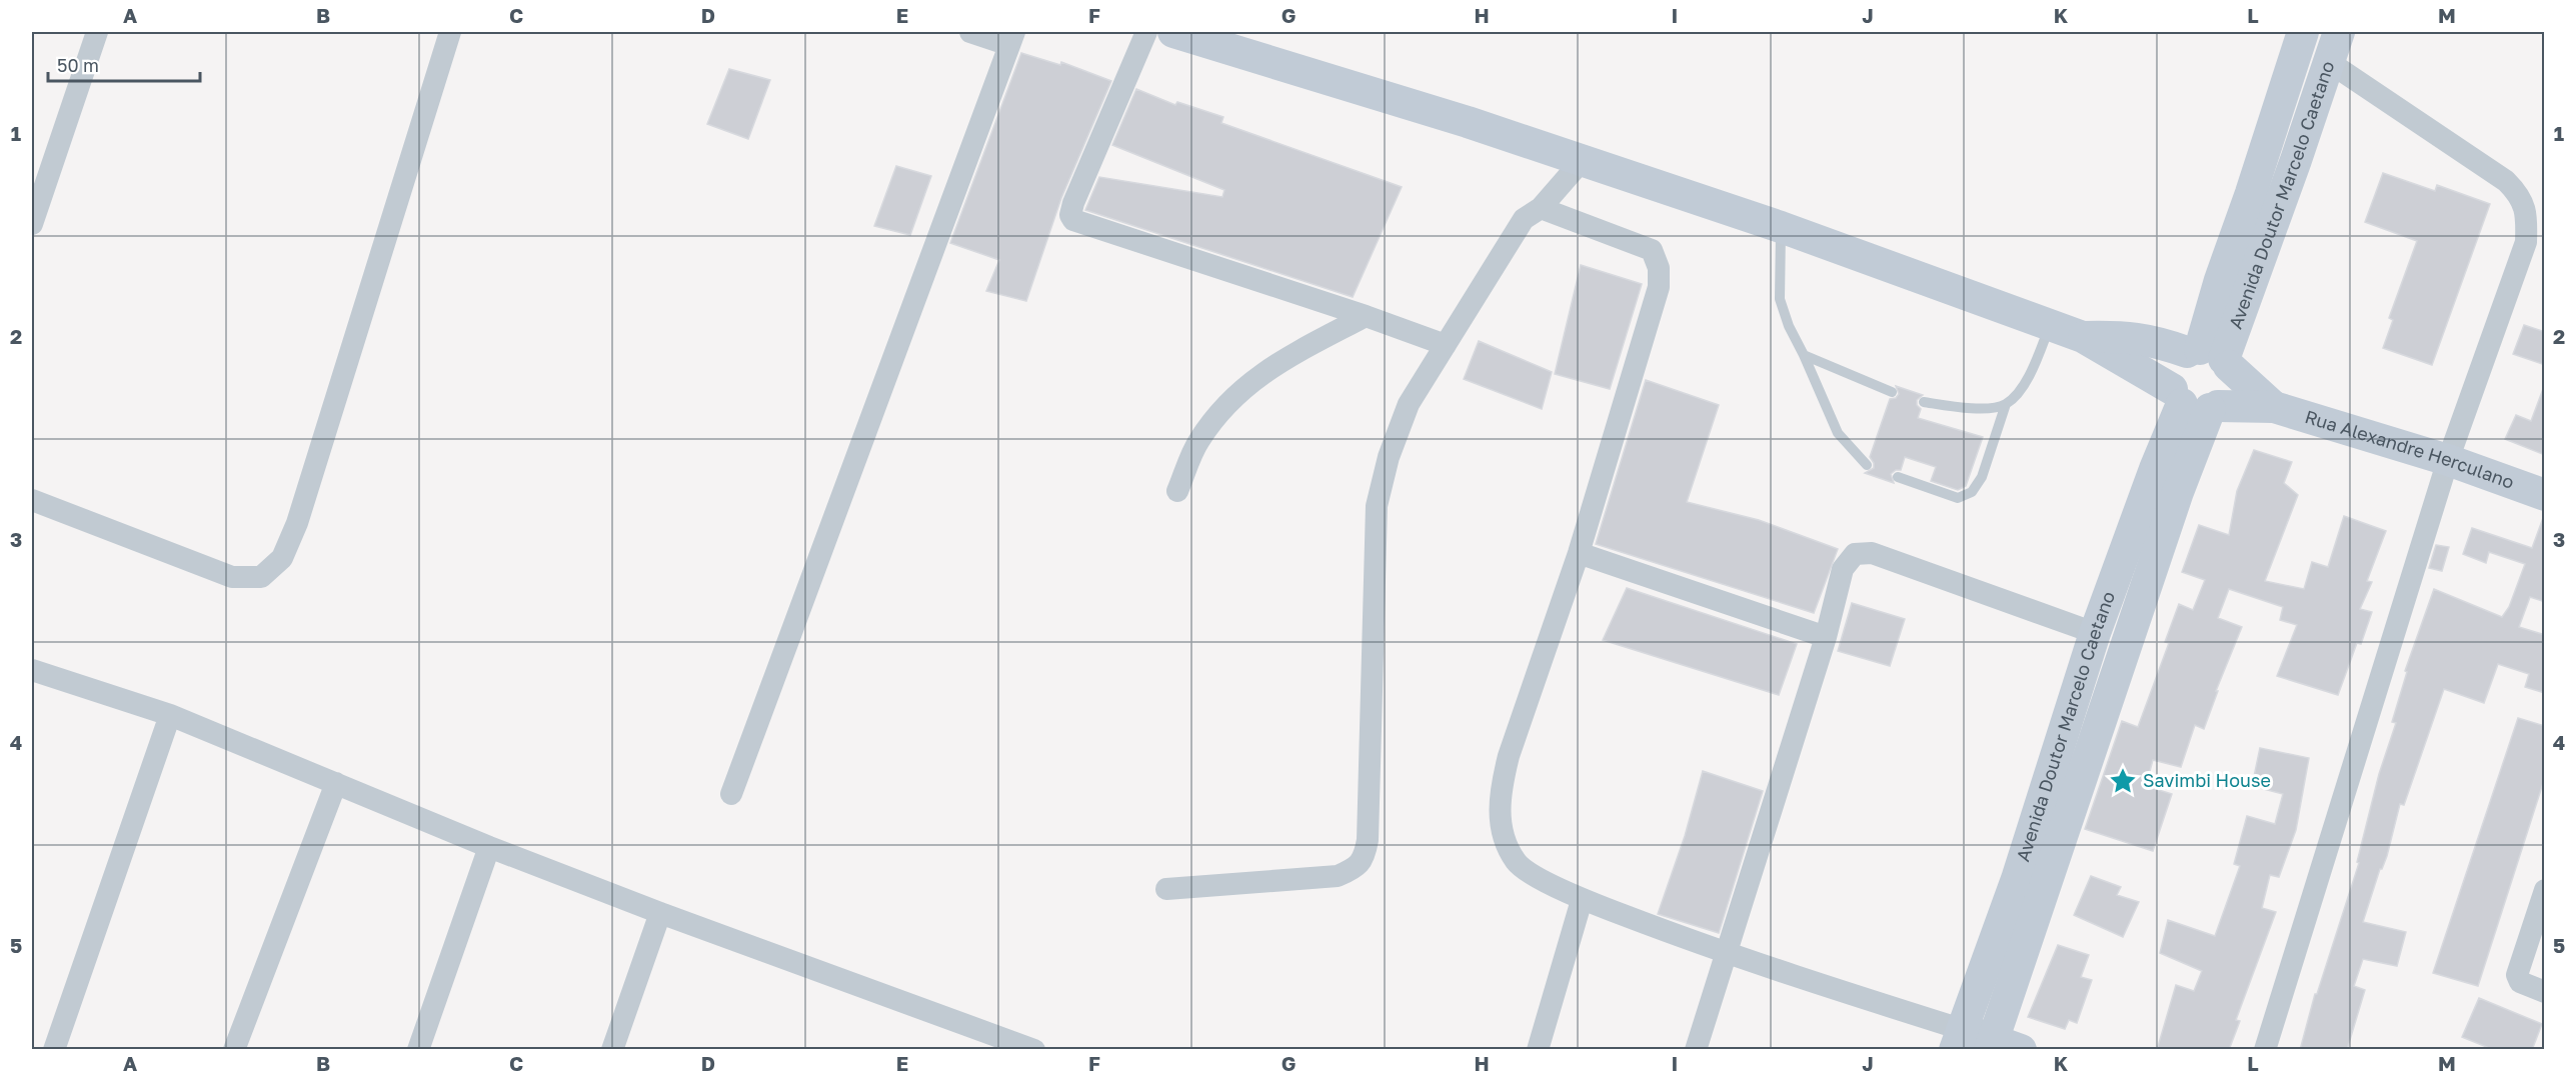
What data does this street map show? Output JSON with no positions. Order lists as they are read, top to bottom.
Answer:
{
  "streets": {
    "street": ["Avenida Doutor Marcelo Caetano", "Rua Alexandre Herculano"]
  },
  "crossings": [
    ["Avenida Doutor Marcelo Caetano", "Rua Alexandre Herculano"]
  ],
  "places": {
    "place": ["Savimbi House"]
  },
  "scale_bar": "50 m",
  "grid": {
    "columns": [
      "A",
      "B",
      "C",
      "D",
      "E",
      "F",
      "G",
      "H",
      "I",
      "J",
      "K",
      "L",
      "M"
    ],
    "rows": [
      "1",
      "2",
      "3",
      "4",
      "5"
    ]
  }
}
